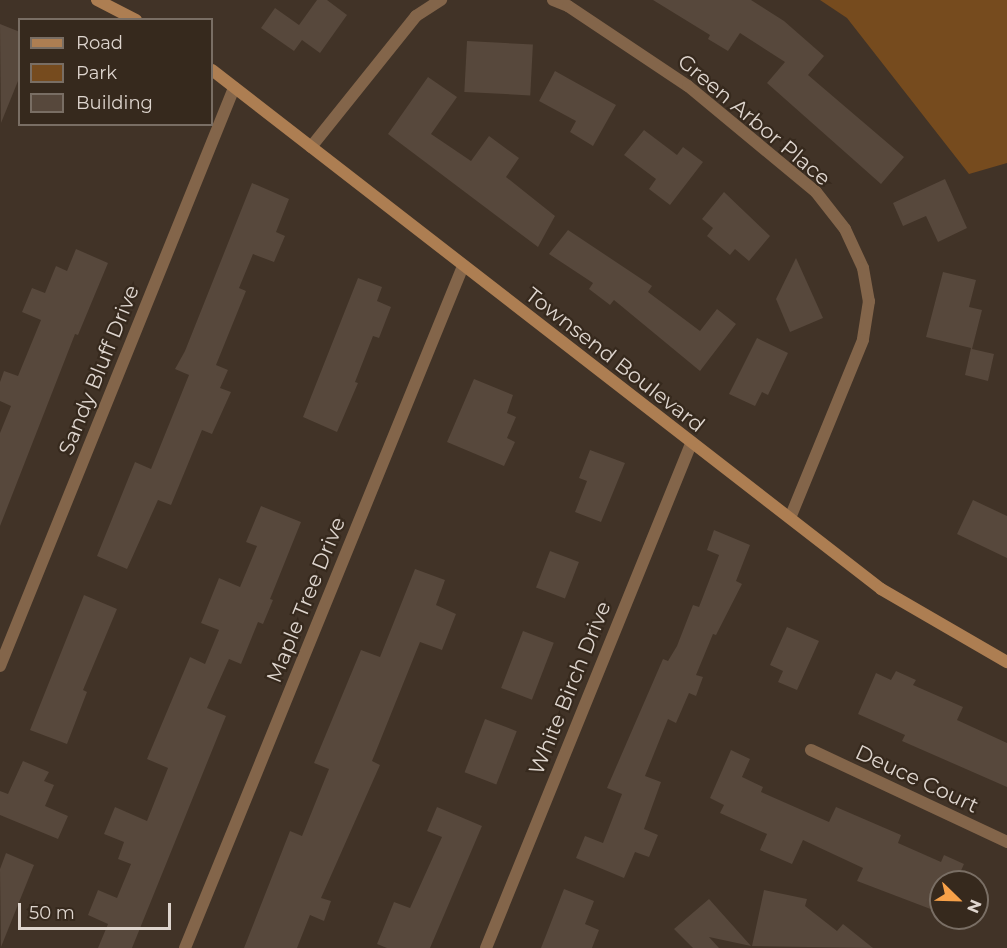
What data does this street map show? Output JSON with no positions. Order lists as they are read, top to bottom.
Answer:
{
  "streets": {
    "street": [
      "Green Arbor Place",
      "Townsend Boulevard",
      "Sandy Bluff Drive",
      "Maple Tree Drive",
      "White Birch Drive",
      "Deuce Court"
    ]
  },
  "crossings": [
    ["Green Arbor Place", "Townsend Boulevard"],
    ["Townsend Boulevard", "Sandy Bluff Drive"],
    ["Townsend Boulevard", "Maple Tree Drive"],
    ["Townsend Boulevard", "White Birch Drive"]
  ],
  "legend": ["Road", "Park", "Building"],
  "scale_bar": "50 m",
  "north": "bottom right"
}
